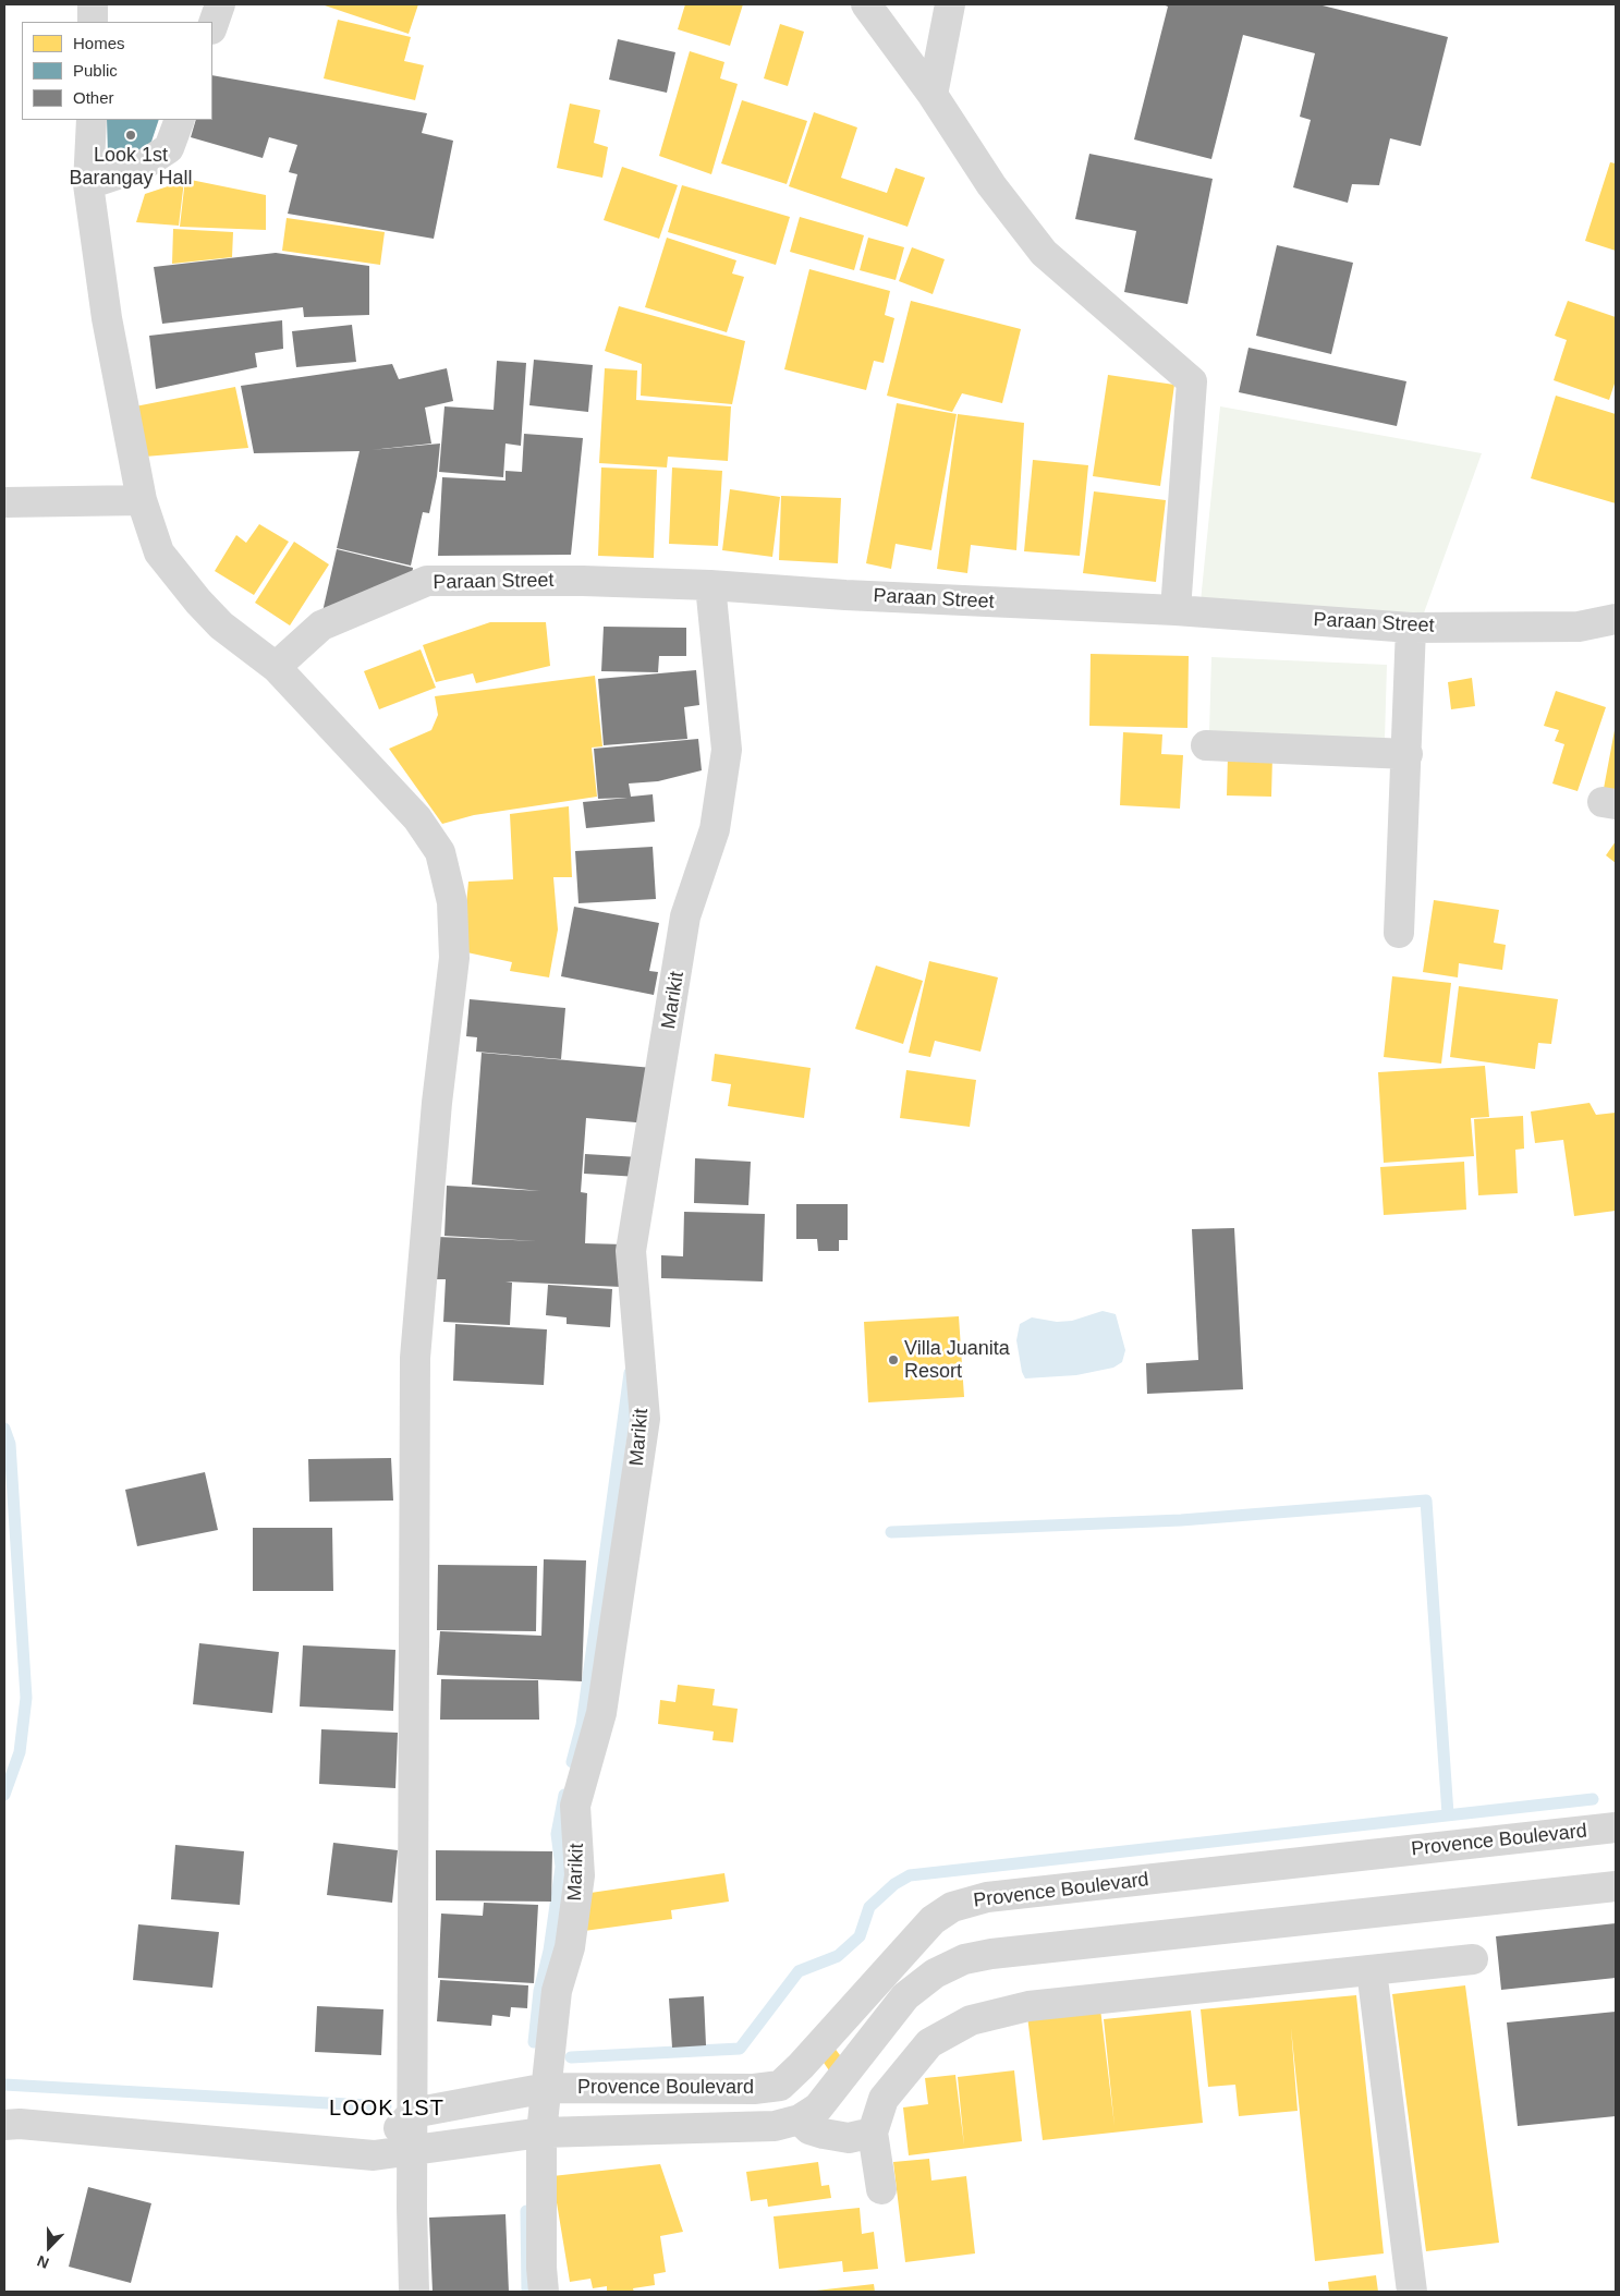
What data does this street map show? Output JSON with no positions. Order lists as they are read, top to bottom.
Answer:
{
  "streets": {
    "street": ["Paraan Street", "Marikit", "Provence Boulevard"]
  },
  "crossings": [
    ["Paraan Street", "Marikit"],
    ["Marikit", "Provence Boulevard"]
  ],
  "districts": ["LOOK 1ST"],
  "places": ["Look 1st Barangay Hall", "Villa Juanita Resort"],
  "legend": ["Homes", "Public", "Other"],
  "north": "bottom"
}
